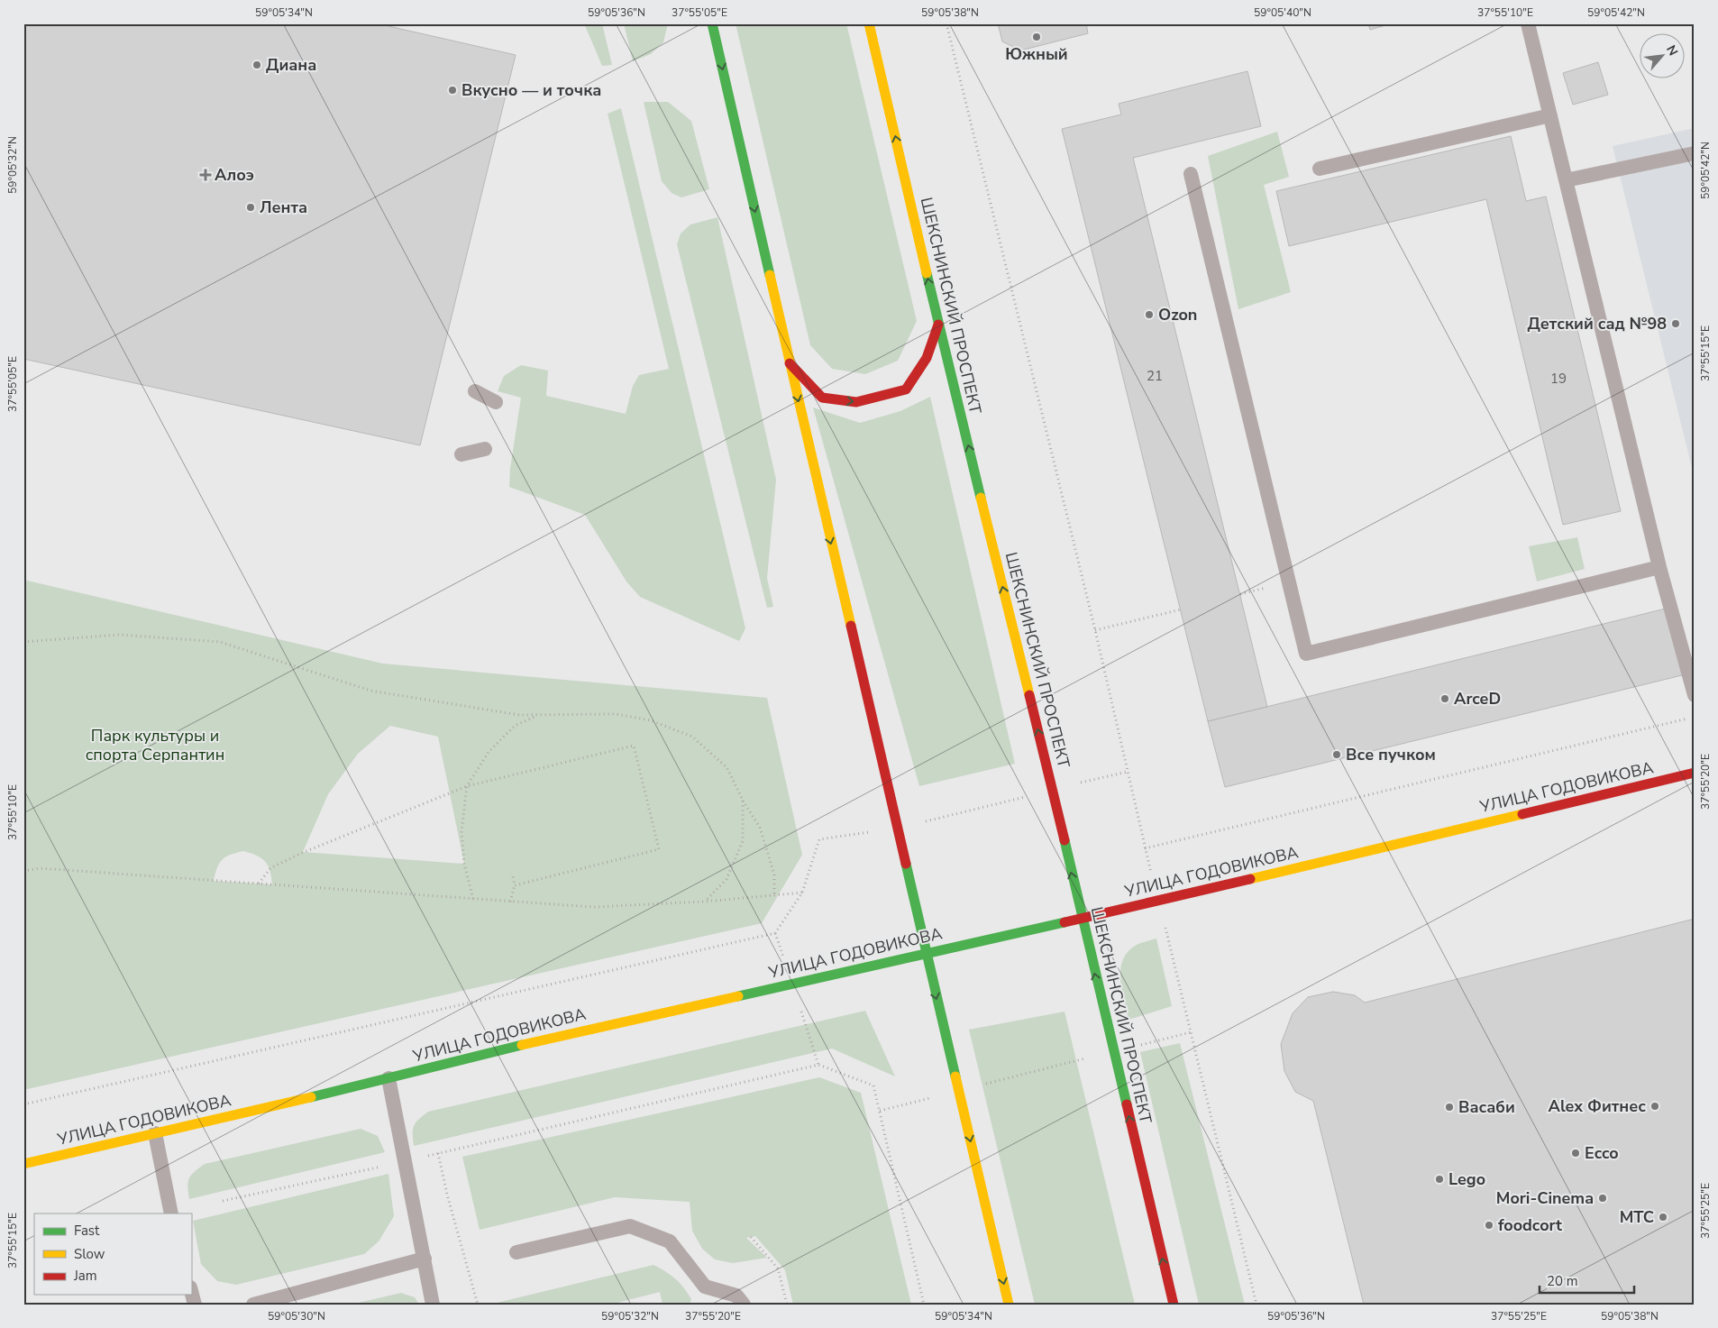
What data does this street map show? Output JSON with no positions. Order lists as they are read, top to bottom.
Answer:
{
  "streets": {
    "main road": ["ШЕКСНИНСКИЙ ПРОСПЕКТ", "УЛИЦА ГОДОВИКОВА"]
  },
  "crossings": [
    ["ШЕКСНИНСКИЙ ПРОСПЕКТ", "УЛИЦА ГОДОВИКОВА"]
  ],
  "one_way": ["ШЕКСНИНСКИЙ ПРОСПЕКТ"],
  "parks": ["Парк культуры и спорта Серпантин"],
  "places": {
    "other": [
      "Южный",
      "Диана",
      "Вкусно — и точка",
      "Лента",
      "Ozon",
      "Детский сад №98",
      "ArceD",
      "Все пучком",
      "Alex Фитнес",
      "Васаби",
      "Ecco",
      "Lego",
      "Mori-Cinema",
      "МТС",
      "foodcort"
    ],
    "health": ["Алоэ"]
  },
  "house_numbers": ["21", "19"],
  "legend": ["Fast", "Slow", "Jam"],
  "scale_bar": "20 m",
  "north": "top right",
  "coordinates": [
    "59°05'34\"N",
    "59°05'36\"N",
    "37°55'05\"E",
    "59°05'38\"N",
    "59°05'40\"N",
    "37°55'10\"E",
    "59°05'42\"N",
    "59°05'32\"N",
    "37°55'15\"E",
    "37°55'20\"E",
    "37°55'25\"E",
    "59°05'30\"N"
  ]
}
